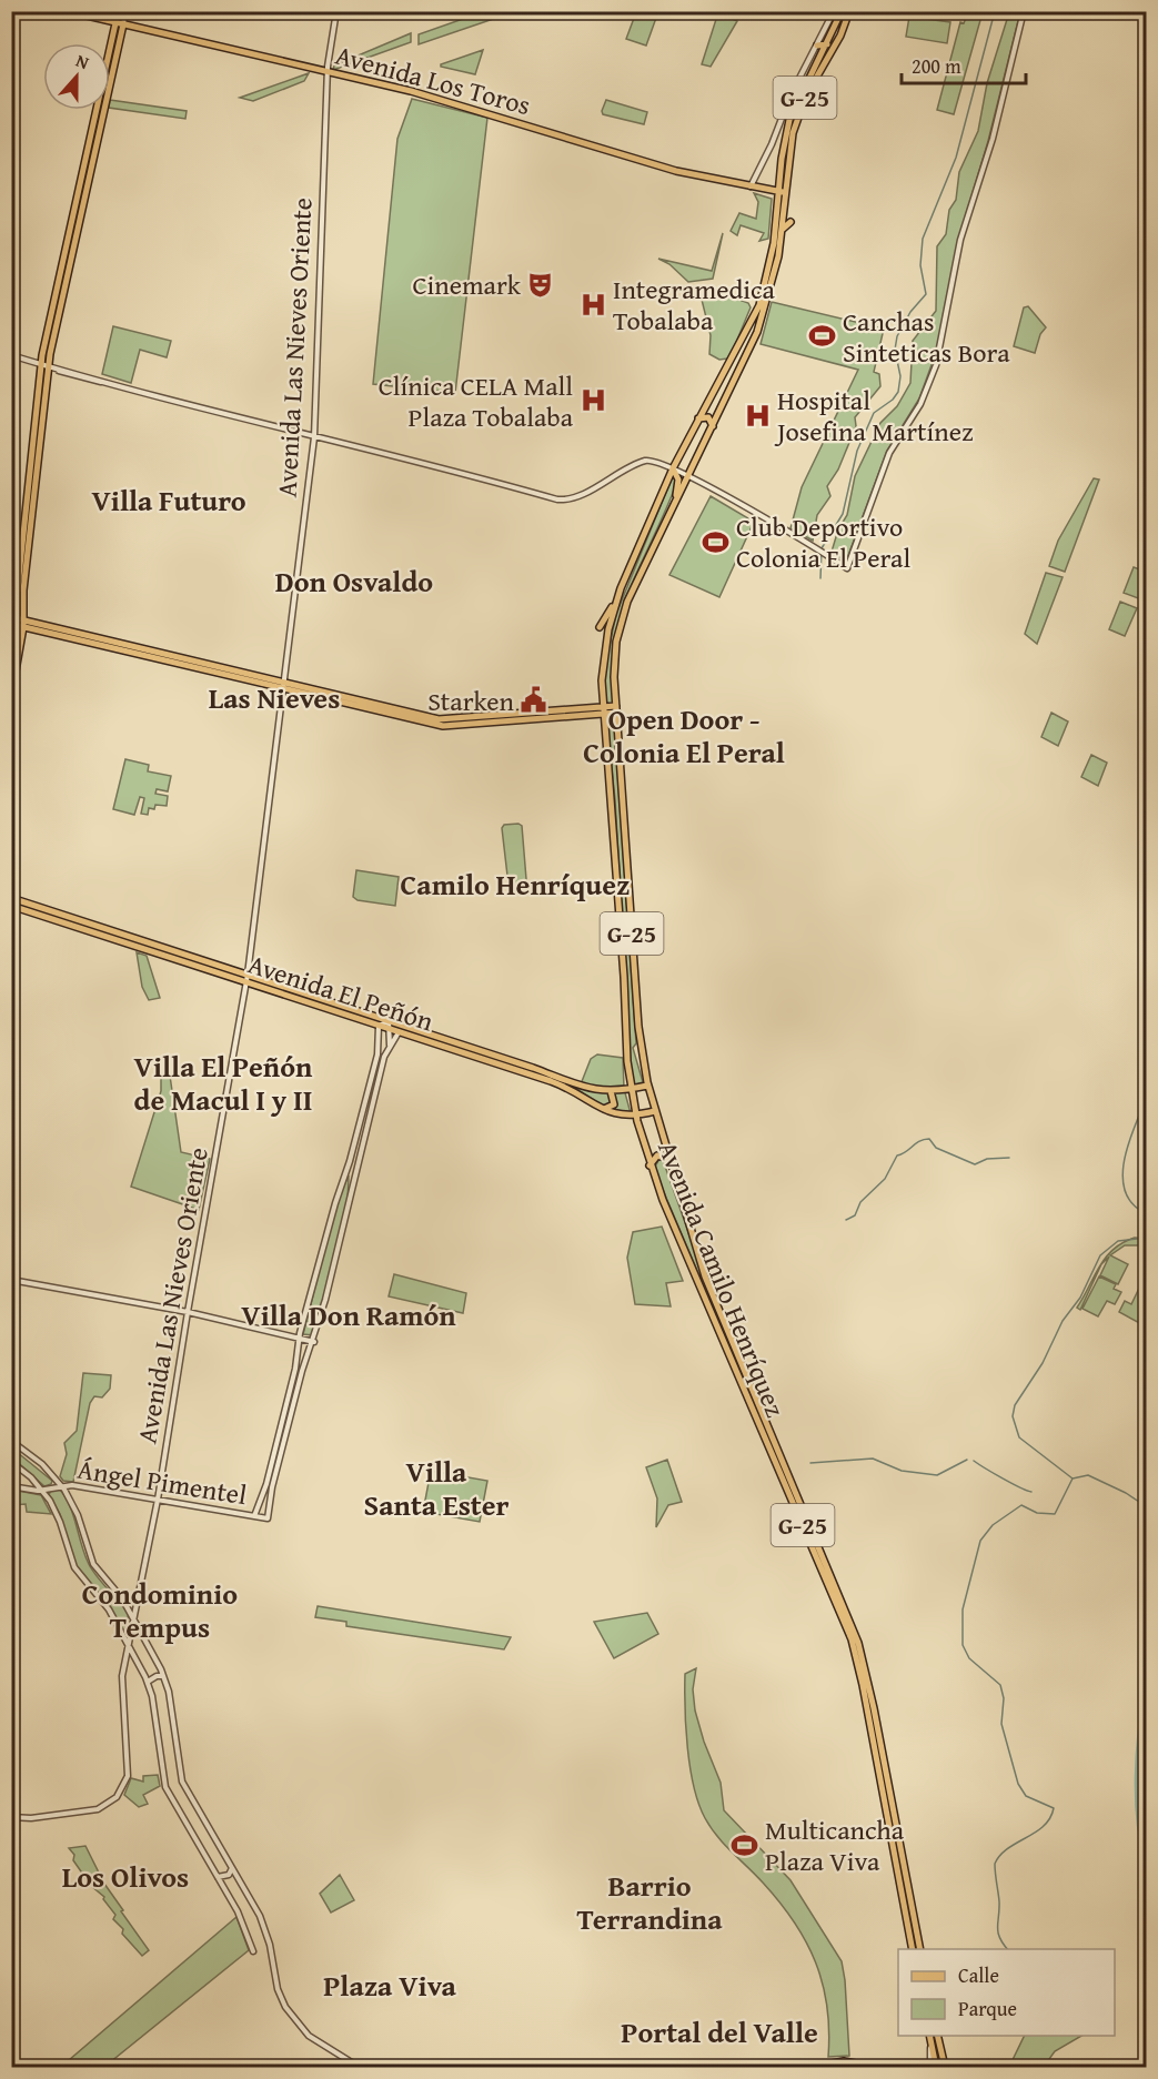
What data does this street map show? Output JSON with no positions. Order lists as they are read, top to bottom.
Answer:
{
  "streets": {
    "main road": [
      "Avenida Los Toros",
      "G-25",
      "Avenida El Peñón",
      "Avenida Camilo Henríquez"
    ],
    "street": ["Avenida Las Nieves Oriente", "Ángel Pimentel"]
  },
  "crossings": [
    ["Avenida Los Toros", "Avenida Las Nieves Oriente"],
    ["Avenida Los Toros", "Avenida Camilo Henríquez"],
    ["Avenida Las Nieves Oriente", "Avenida El Peñón"],
    ["Avenida Las Nieves Oriente", "Ángel Pimentel"],
    ["Avenida El Peñón", "Avenida Camilo Henríquez"]
  ],
  "districts": [
    "Villa Futuro",
    "Don Osvaldo",
    "Las Nieves",
    "Open Door - Colonia El Peral",
    "Camilo Henríquez",
    "Villa El Peñón de Macul I y II",
    "Villa Don Ramón",
    "Villa Santa Ester",
    "Condominio Tempus",
    "Los Olivos",
    "Barrio Terrandina",
    "Plaza Viva",
    "Portal del Valle"
  ],
  "places": {
    "theatre": ["Cinemark"],
    "hospital": ["Integramedica Tobalaba", "Clínica CELA Mall Plaza Tobalaba", "Hospital Josefina Martínez"],
    "sports": ["Canchas Sinteticas Bora", "Club Deportivo Colonia El Peral", "Multicancha Plaza Viva"],
    "public building": ["Starken"]
  },
  "legend": ["Calle", "Parque"],
  "scale_bar": "200 m",
  "north": "top"
}
